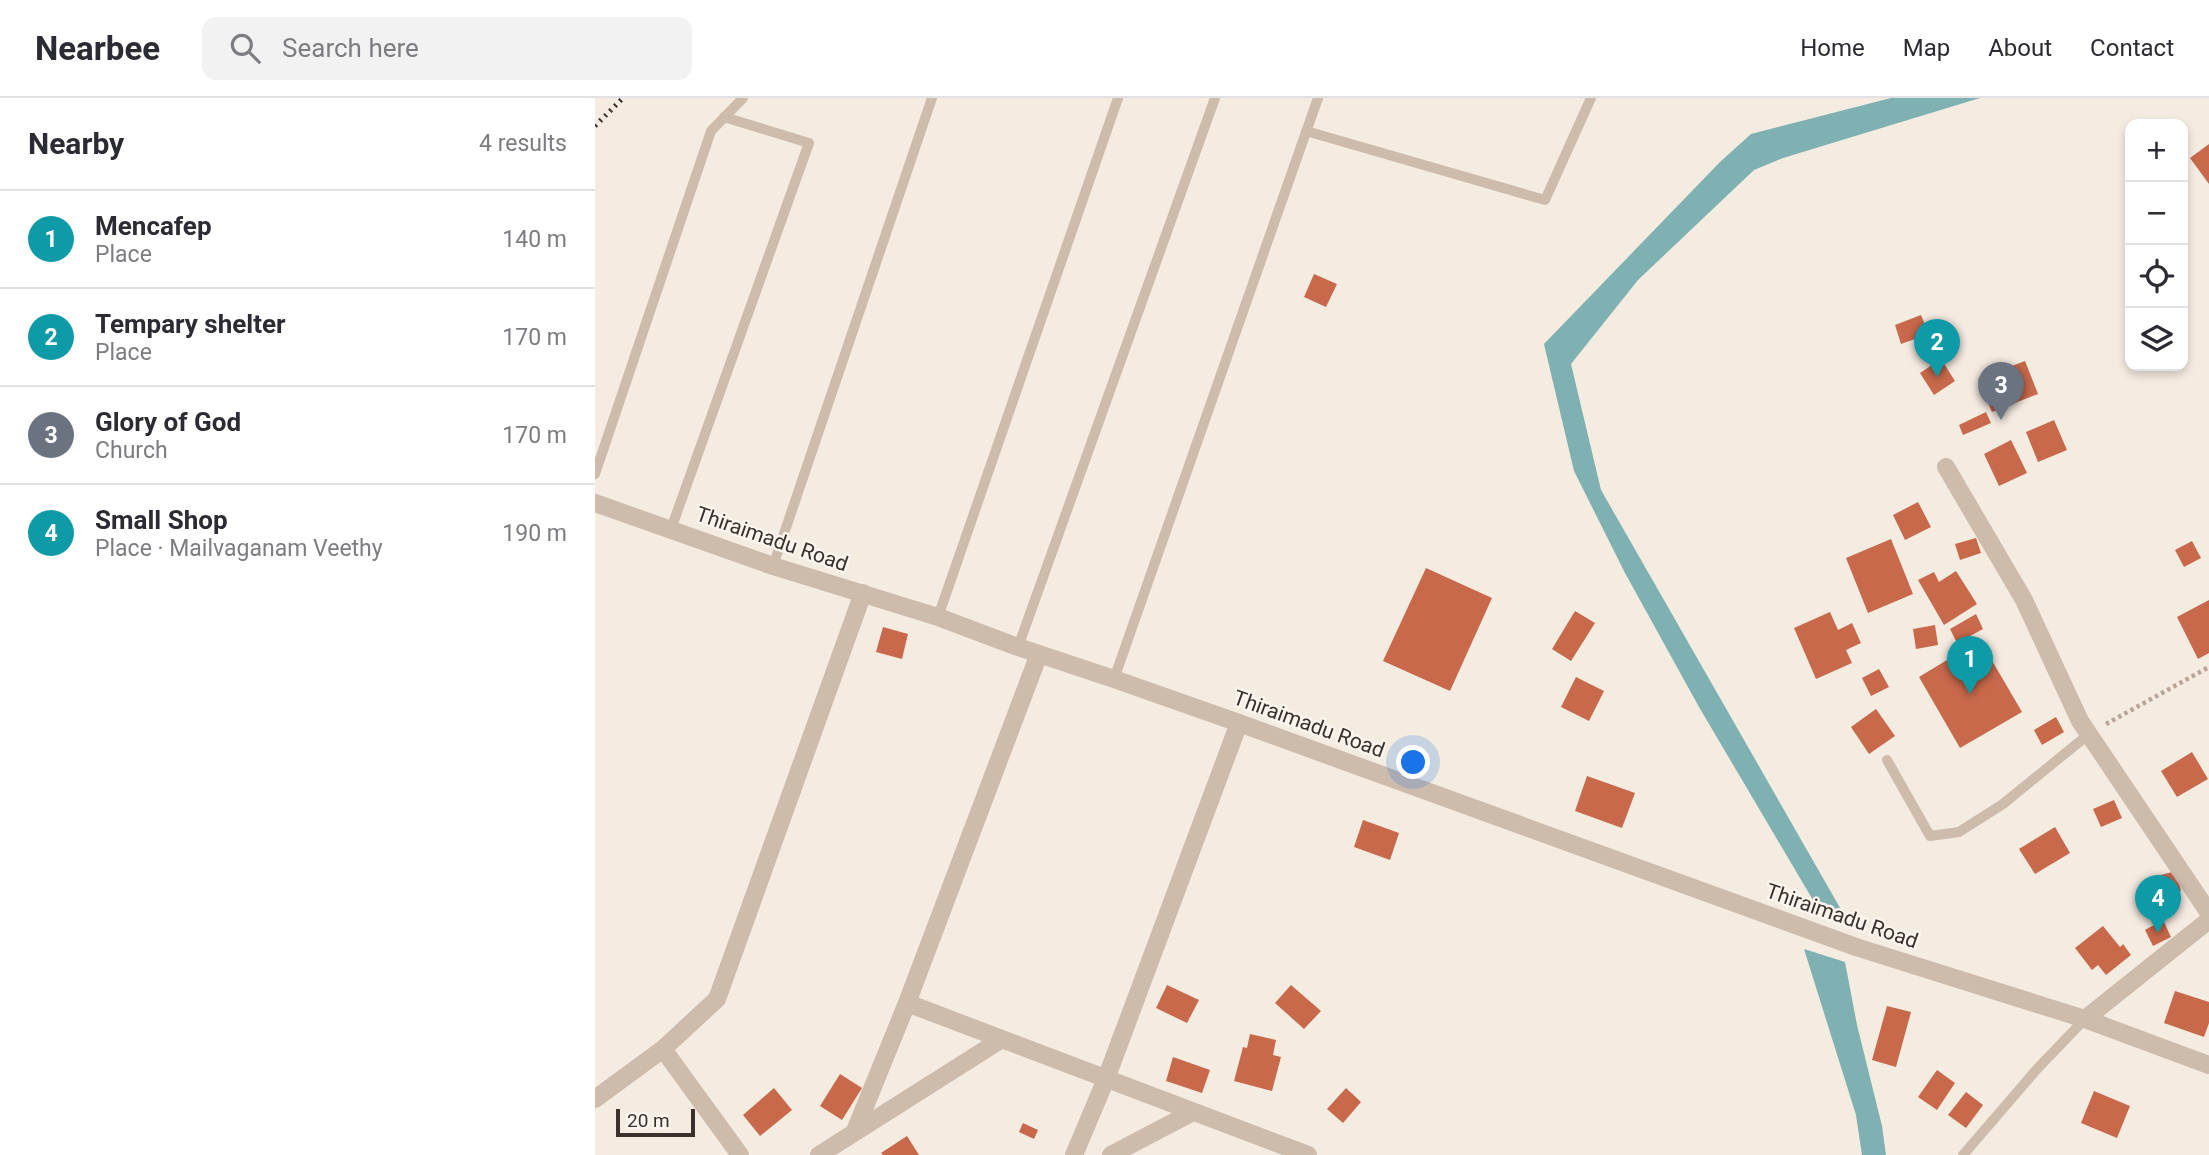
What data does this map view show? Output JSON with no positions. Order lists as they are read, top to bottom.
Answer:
{
  "streets": {
    "street": ["Thiraimadu Road"]
  },
  "scale_bar": "20 m",
  "page": {
    "header": "Nearbee",
    "search": "Search here",
    "nav": [
      "Home",
      "Map",
      "About",
      "Contact"
    ],
    "heading": ["Nearby", "4 results"],
    "map_buttons": ["+", "−"],
    "list": [
      {
        "mark": "1",
        "name": "Mencafep",
        "note": "Place",
        "value": "140 m"
      },
      {
        "mark": "2",
        "name": "Tempary shelter",
        "note": "Place",
        "value": "170 m"
      },
      {
        "mark": "3",
        "name": "Glory of God",
        "note": "Church",
        "value": "170 m"
      },
      {
        "mark": "4",
        "name": "Small Shop",
        "note": "Place · Mailvaganam Veethy",
        "value": "190 m"
      }
    ],
    "pins": [
      "2",
      "3",
      "1",
      "4"
    ],
    "scale": "20 m"
  }
}
